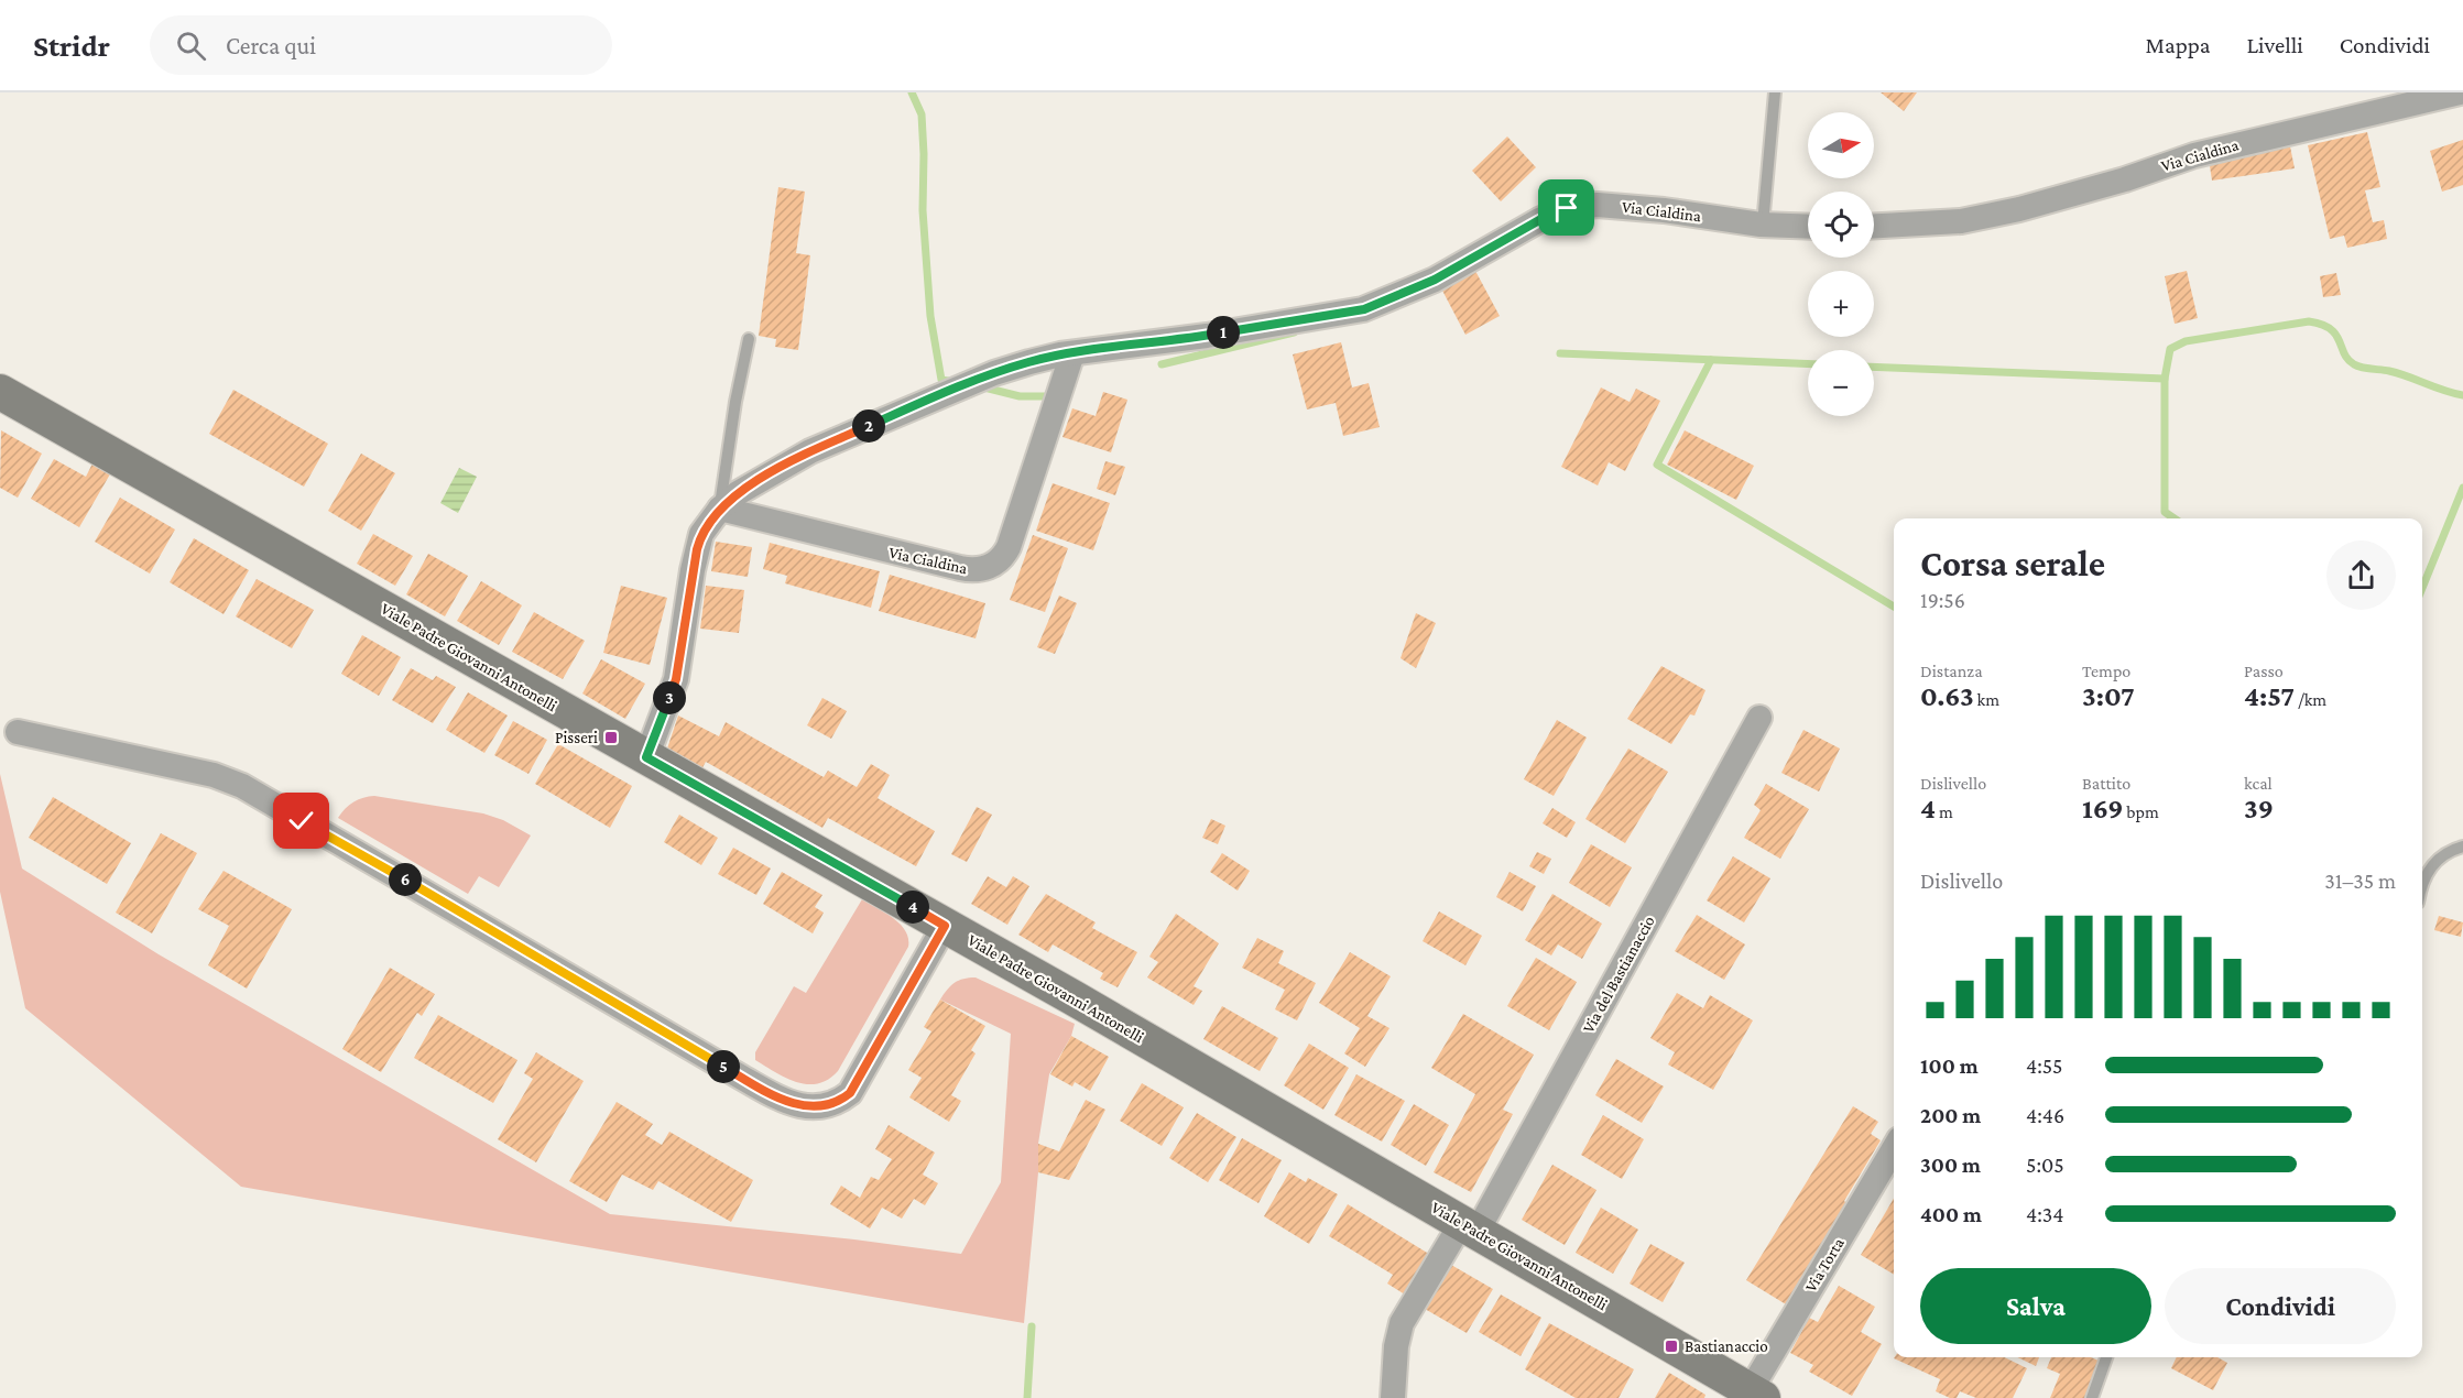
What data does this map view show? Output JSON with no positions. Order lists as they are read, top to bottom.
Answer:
{
  "streets": {
    "main road": ["Viale Padre Giovanni Antonelli"],
    "street": ["Via Cialdina", "Via del Bastianaccio", "Via Torta"]
  },
  "crossings": [
    ["Via Cialdina", "Viale Padre Giovanni Antonelli"],
    ["Viale Padre Giovanni Antonelli", "Via del Bastianaccio"],
    ["Viale Padre Giovanni Antonelli", "Via Torta"]
  ],
  "places": {
    "transit": ["Pisseri", "Bastianaccio"]
  },
  "north": "right",
  "page": {
    "header": "Stridr",
    "search": "Cerca qui",
    "nav": ["Mappa", "Livelli", "Condividi"],
    "map_buttons": ["+", "−"],
    "pins": [
      "1",
      "2",
      "3",
      "6",
      "4",
      "5"
    ],
    "heading": ["Corsa serale", "19:56"],
    "stats": [
      ["Distanza", "0.63 km"],
      ["Tempo", "3:07"],
      ["Passo", "4:57 /km"],
      ["Dislivello", "4 m"],
      ["Battito", "169 bpm"],
      ["kcal", "39"]
    ],
    "chart": ["Dislivello", "31–35 m"],
    "list": [
      {
        "name": "100 m",
        "note": "4:55"
      },
      {
        "name": "200 m",
        "note": "4:46"
      },
      {
        "name": "300 m",
        "note": "5:05"
      },
      {
        "name": "400 m",
        "note": "4:34"
      }
    ],
    "buttons": ["Salva", "Condividi"]
  }
}
